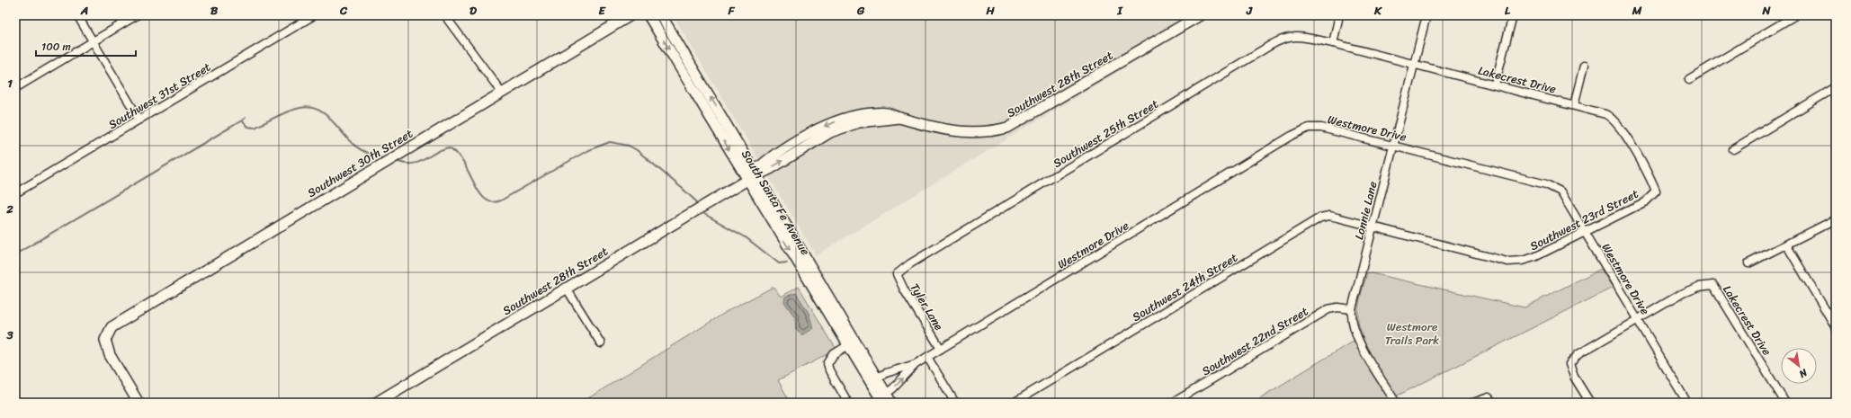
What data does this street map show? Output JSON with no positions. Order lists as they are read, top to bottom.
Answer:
{
  "streets": {
    "street": [
      "Lakecrest Drive",
      "Southwest 28th Street",
      "Southwest 31st Street",
      "Westmore Drive",
      "Southwest 25th Street",
      "Southwest 30th Street",
      "South Santa Fe Avenue",
      "Lonnie Lane",
      "Southwest 23rd Street",
      "Southwest 24th Street",
      "Tyler Lane",
      "Southwest 22nd Street"
    ]
  },
  "crossings": [
    ["Lakecrest Drive", "Westmore Drive"],
    ["Lakecrest Drive", "Southwest 25th Street"],
    ["Lakecrest Drive", "Lonnie Lane"],
    ["Lakecrest Drive", "Southwest 23rd Street"],
    ["Southwest 28th Street", "South Santa Fe Avenue"],
    ["Westmore Drive", "South Santa Fe Avenue"],
    ["Westmore Drive", "Lonnie Lane"],
    ["Westmore Drive", "Southwest 23rd Street"],
    ["Westmore Drive", "Tyler Lane"],
    ["Southwest 25th Street", "Tyler Lane"],
    ["Lonnie Lane", "Southwest 23rd Street"],
    ["Lonnie Lane", "Southwest 24th Street"],
    ["Lonnie Lane", "Southwest 22nd Street"],
    ["Southwest 23rd Street", "Southwest 24th Street"]
  ],
  "parks": ["Westmore Trails Park"],
  "scale_bar": "100 m",
  "north": "bottom right",
  "grid": {
    "columns": [
      "A",
      "B",
      "C",
      "D",
      "E",
      "F",
      "G",
      "H",
      "I",
      "J",
      "K",
      "L",
      "M",
      "N"
    ],
    "rows": ["1", "2", "3"]
  }
}
